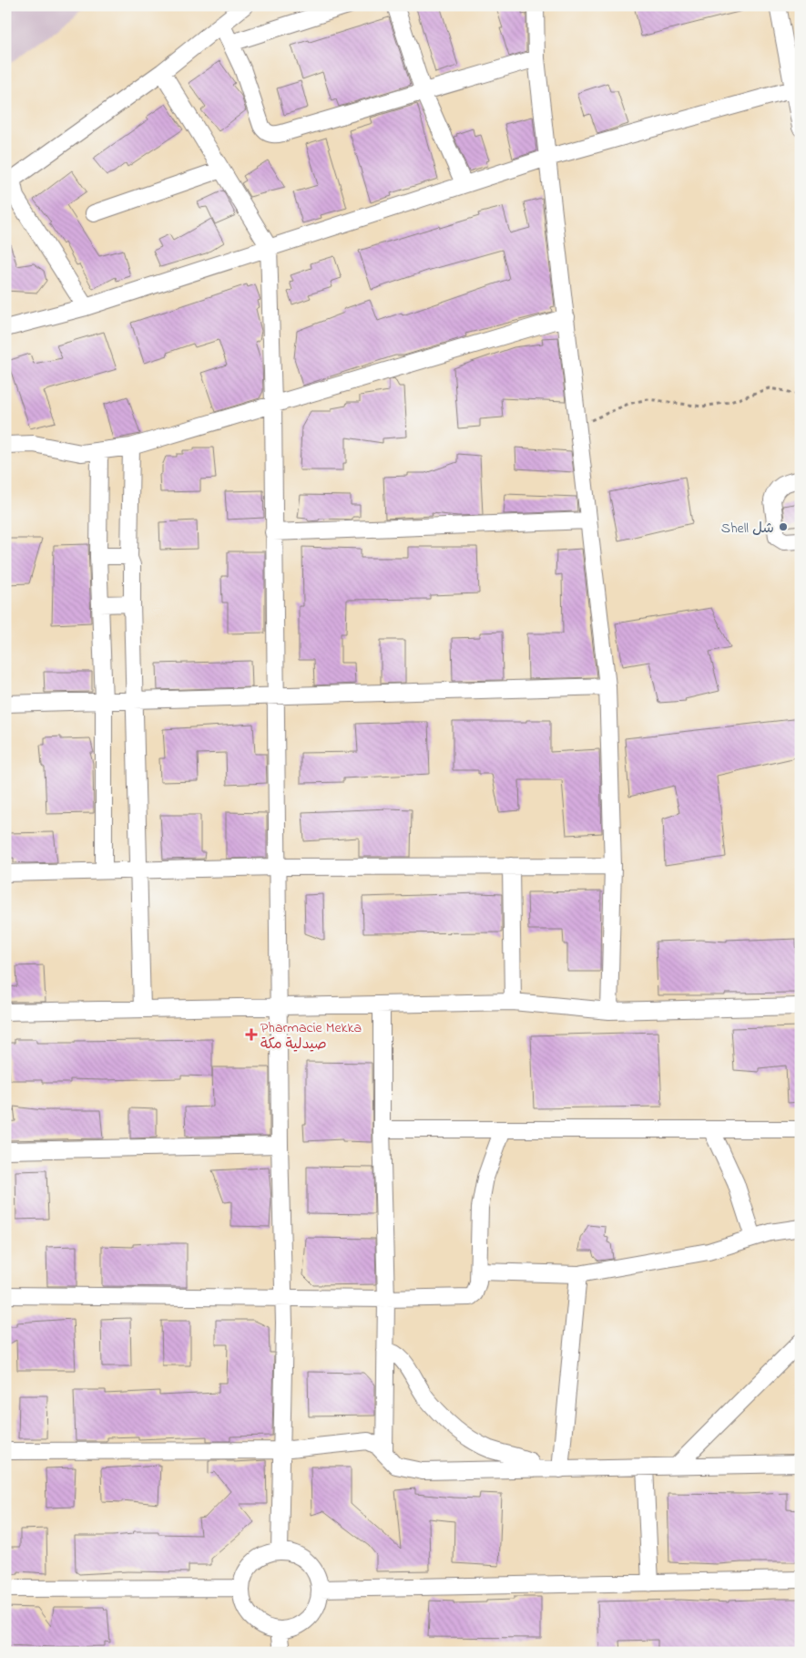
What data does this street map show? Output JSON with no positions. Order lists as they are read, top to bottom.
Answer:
{
  "places": {
    "other": ["Shell شل"],
    "health": ["Pharmacie Mekka صيدلية مكة"]
  }
}
